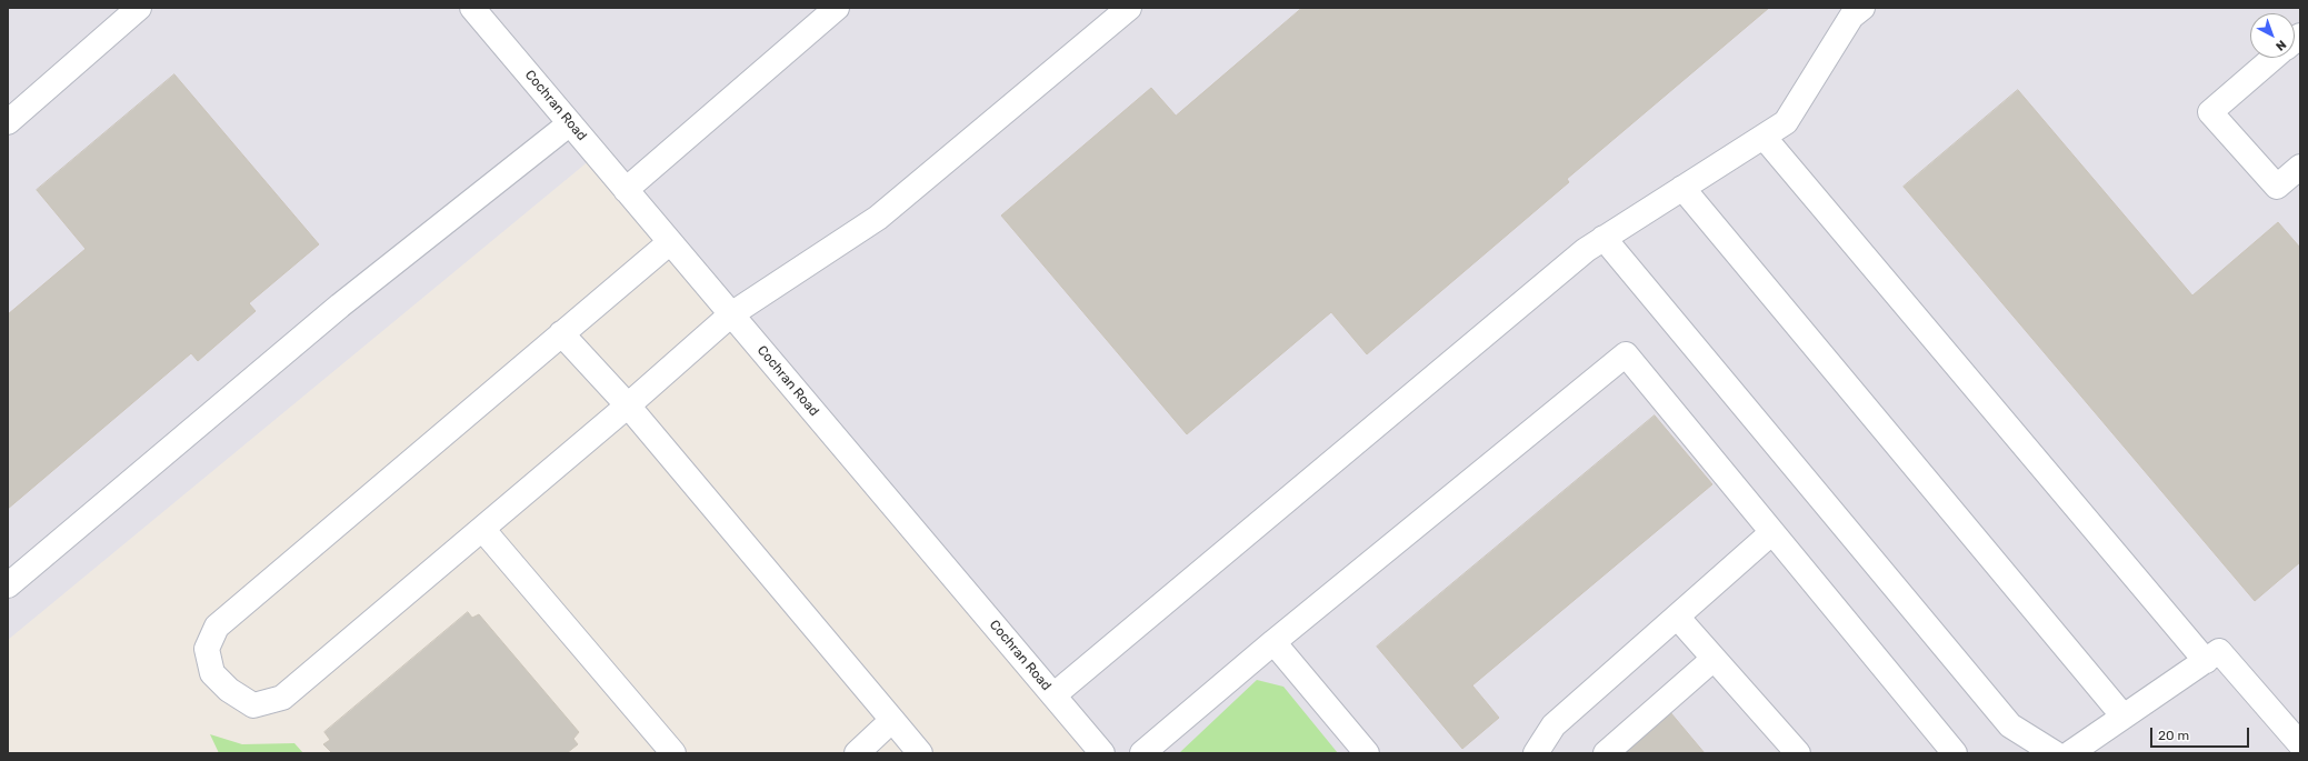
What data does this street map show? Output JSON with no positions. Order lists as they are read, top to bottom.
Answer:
{
  "streets": {
    "street": ["Cochran Road"]
  },
  "scale_bar": "20 m",
  "north": "bottom right"
}
